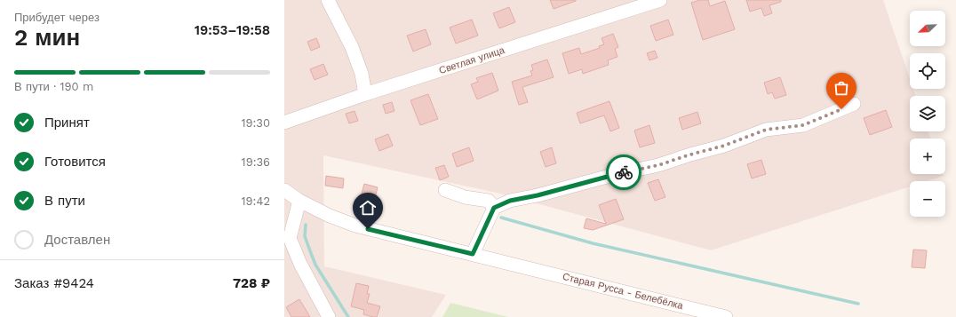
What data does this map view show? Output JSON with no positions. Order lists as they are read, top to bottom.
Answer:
{
  "streets": {
    "street": ["Светлая улица", "Старая Русса - Белебёлка"]
  },
  "north": "bottom left",
  "page": {
    "heading": ["2 мин", "Прибудет через", "19:53–19:58"],
    "panel": ["Заказ #9424", "728 ₽"],
    "map_buttons": ["+", "−"],
    "bar": "В пути · 190 m",
    "list": [
      ["Принят", "19:30"],
      ["Готовится", "19:36"],
      ["В пути", "19:42"],
      "Доставлен"
    ]
  }
}
